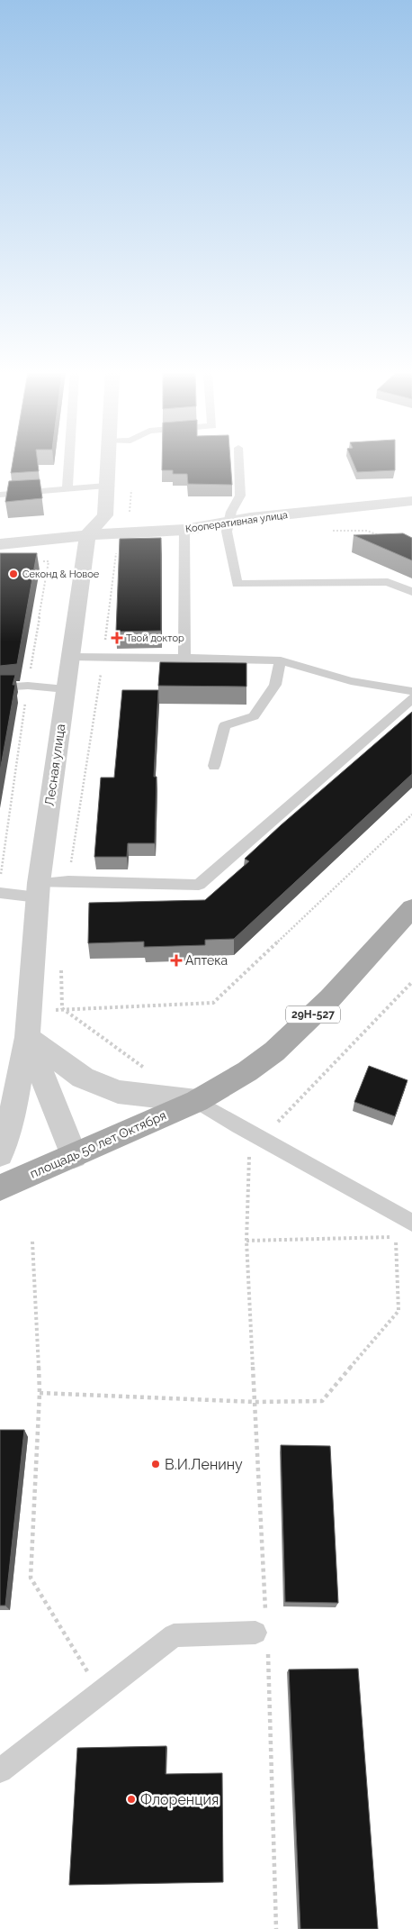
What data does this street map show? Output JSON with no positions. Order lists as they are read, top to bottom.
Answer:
{
  "streets": {
    "main road": ["29Н-527", "площадь 50 лет Октября"],
    "street": ["Кооперативная улица", "Лесная улица"]
  },
  "crossings": [
    ["Кооперативная улица", "Лесная улица"],
    ["Лесная улица", "площадь 50 лет Октября"],
    ["29Н-527", "площадь 50 лет Октября"]
  ],
  "places": {
    "other": ["Секонд & Новое", "В.И.Ленину", "Флоренция"],
    "health": ["Твой доктор", "Аптека"]
  }
}
